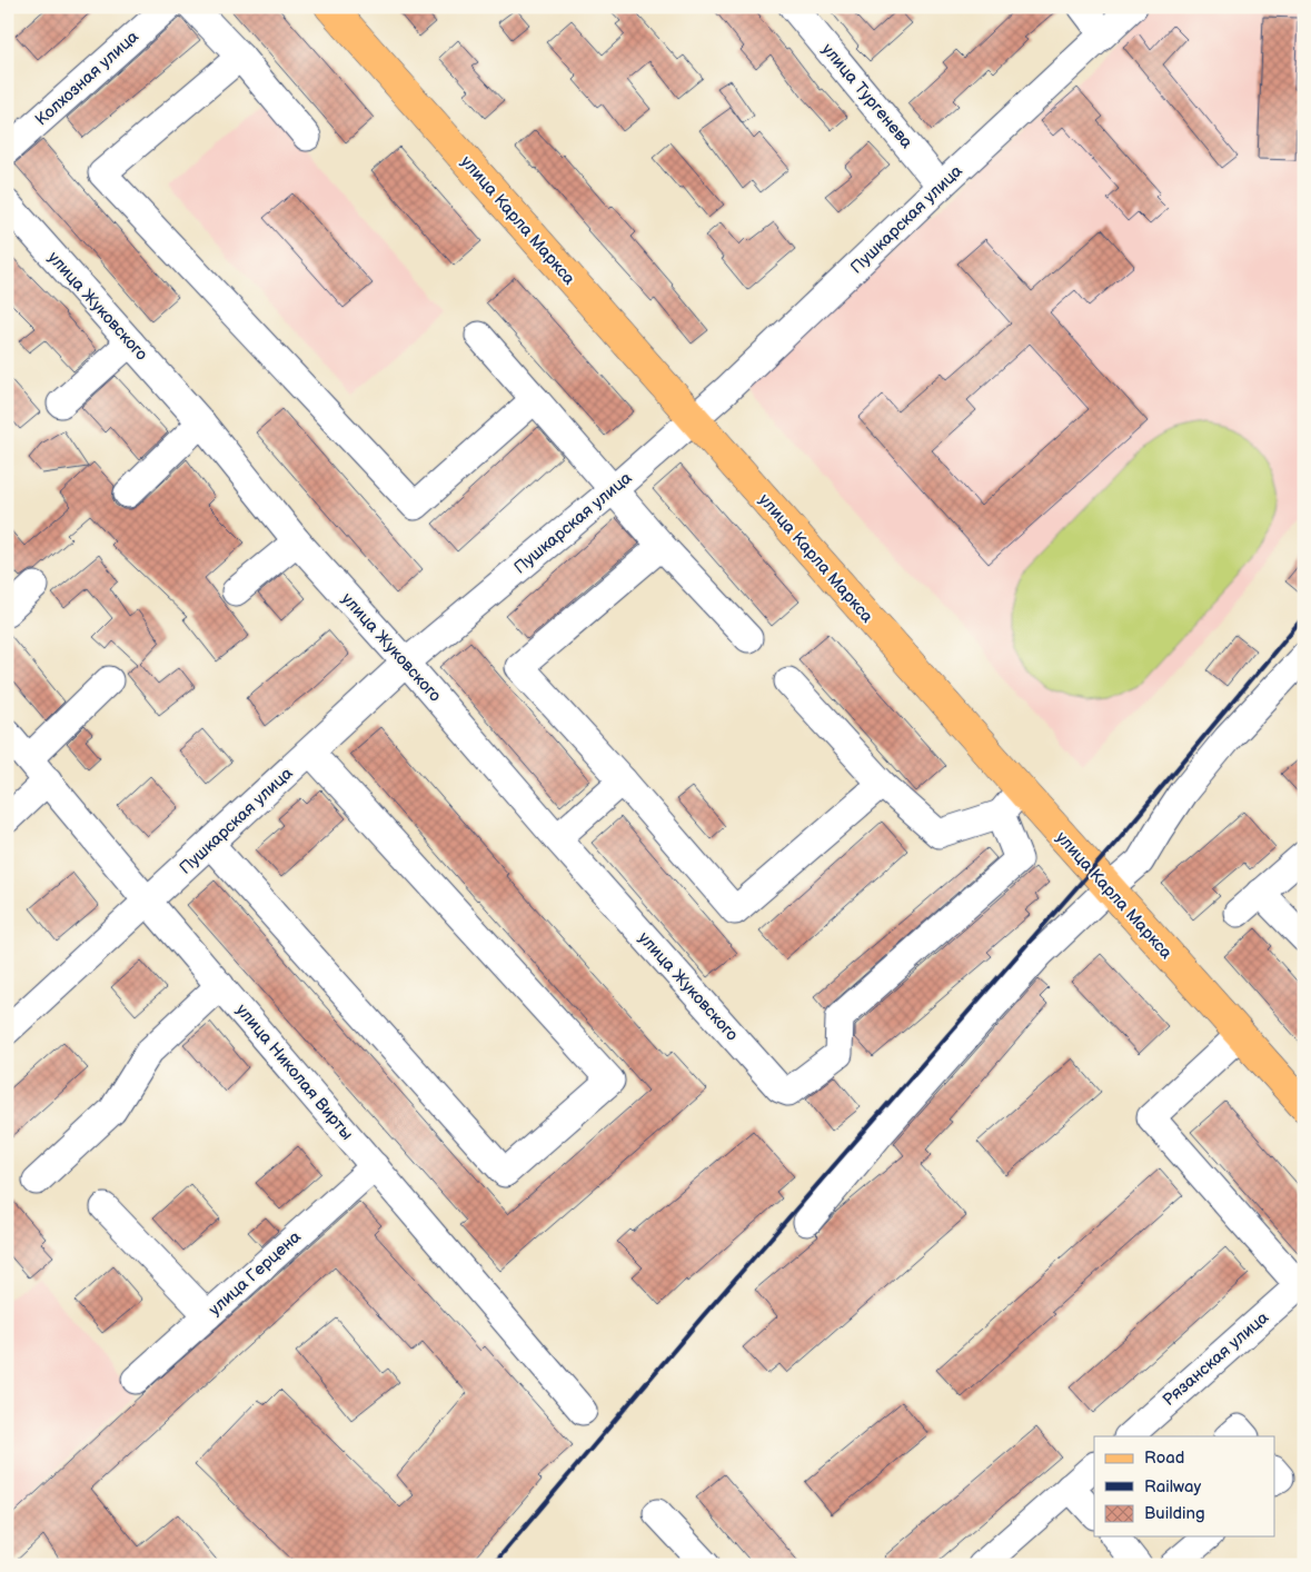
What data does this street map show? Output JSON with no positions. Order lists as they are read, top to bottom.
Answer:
{
  "streets": {
    "main road": ["улица Карла Маркса"],
    "street": [
      "Колхозная улица",
      "улица Тургенева",
      "Пушкарская улица",
      "улица Жуковского",
      "улица Николая Вирты",
      "улица Герцена",
      "Рязанская улица"
    ]
  },
  "crossings": [
    ["улица Тургенева", "Пушкарская улица"],
    ["Пушкарская улица", "улица Карла Маркса"],
    ["Пушкарская улица", "улица Жуковского"],
    ["Пушкарская улица", "улица Николая Вирты"],
    ["улица Николая Вирты", "улица Герцена"]
  ],
  "legend": ["Road", "Railway", "Building"]
}
